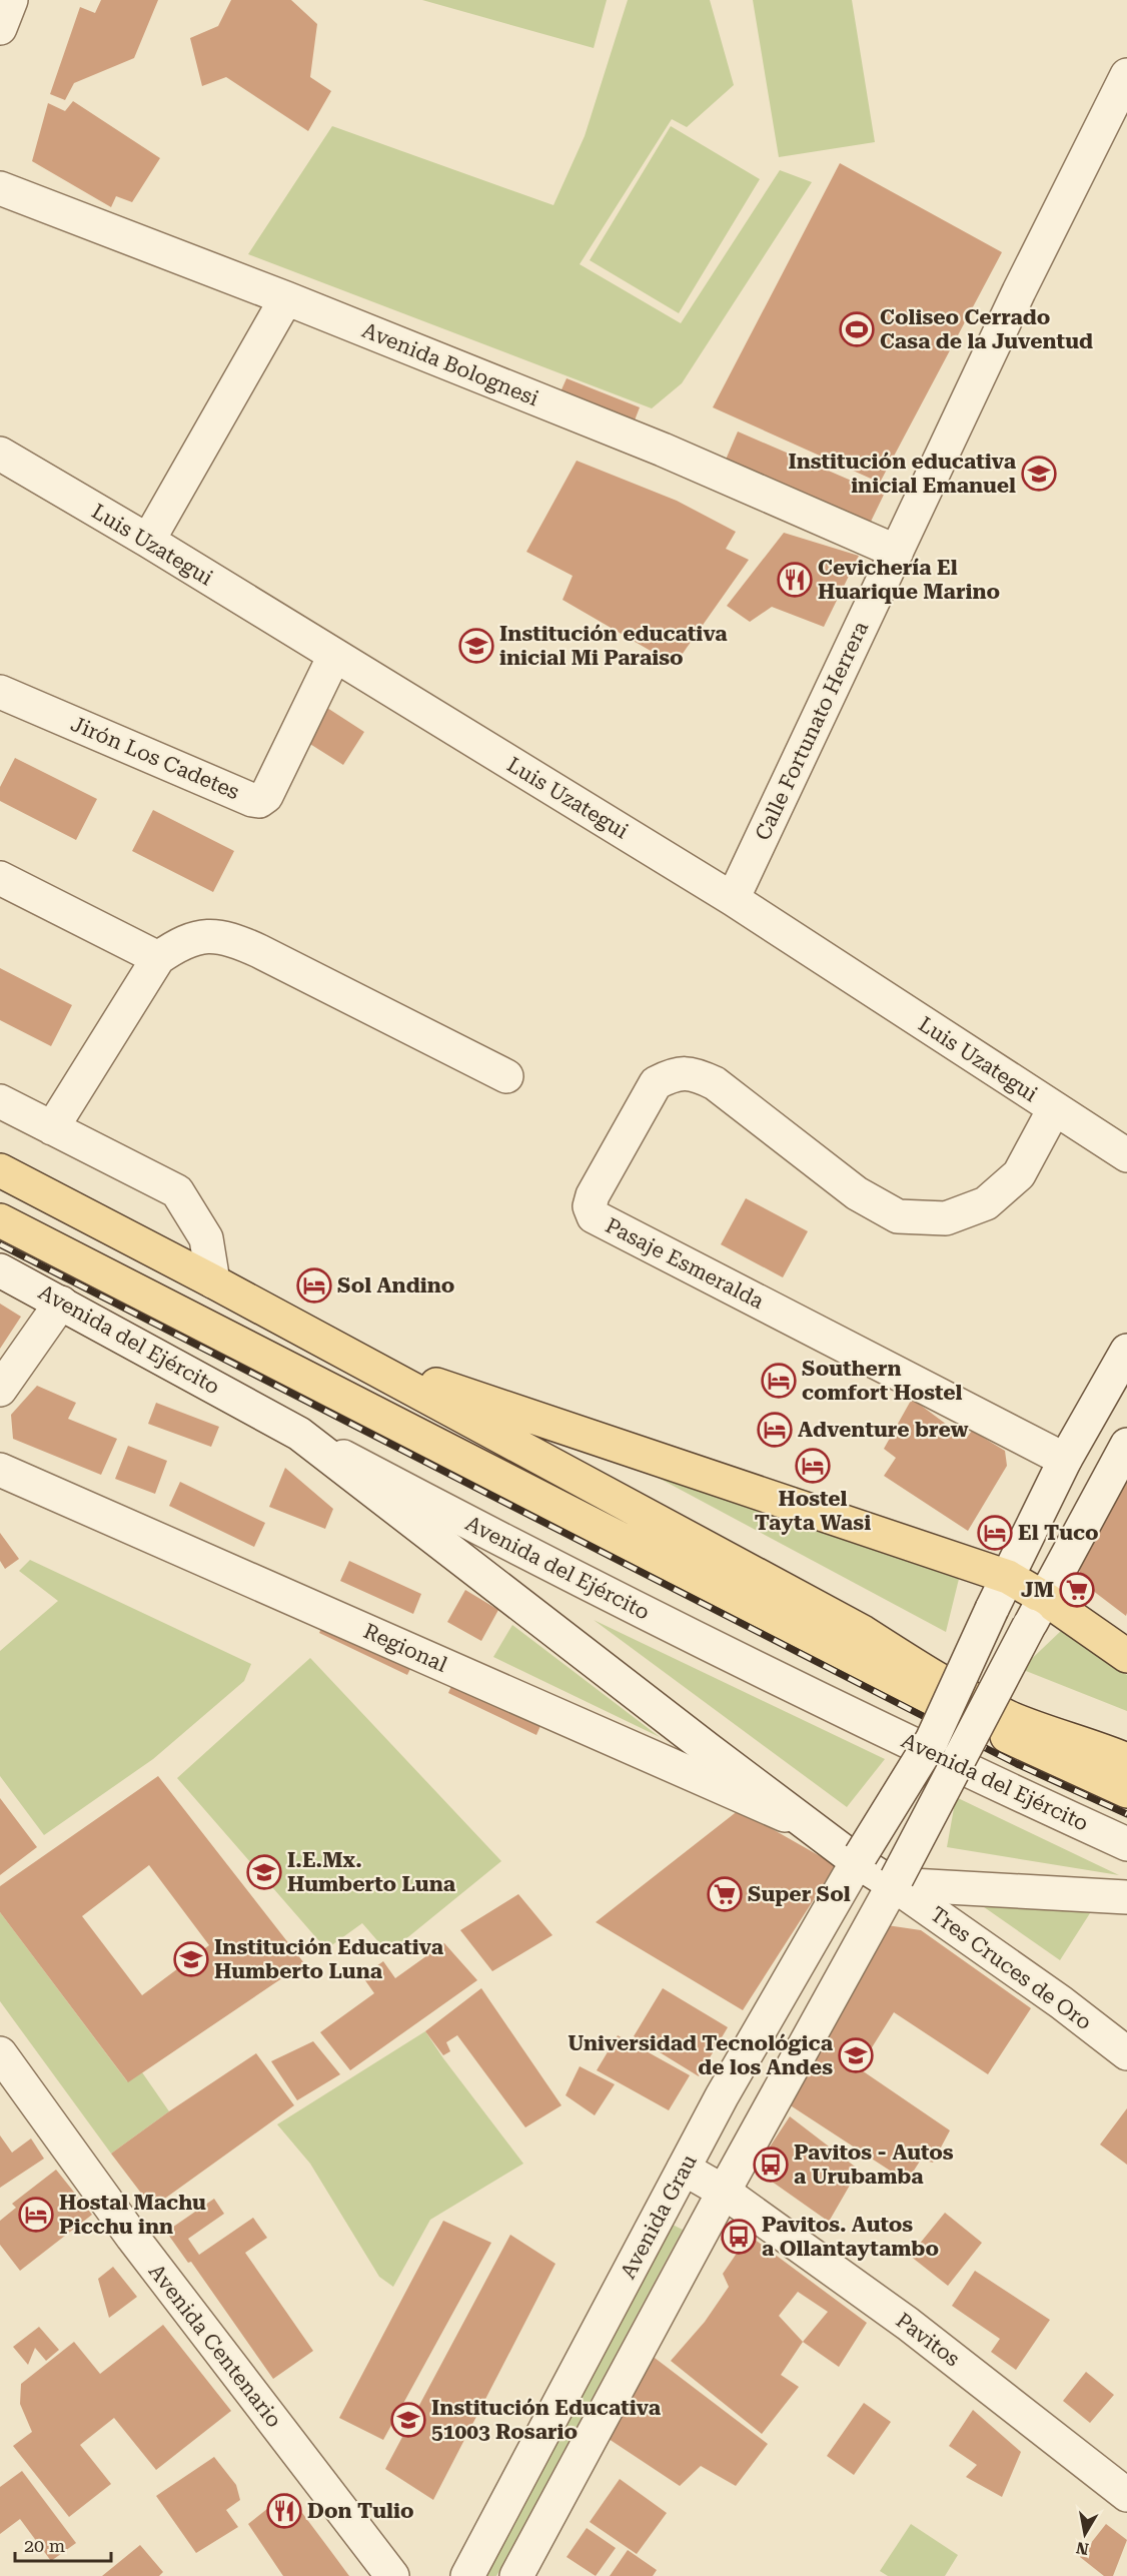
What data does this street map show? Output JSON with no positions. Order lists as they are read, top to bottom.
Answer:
{
  "streets": {
    "main road": ["Avenida del Ejército"],
    "street": [
      "Avenida Bolognesi",
      "Luis Uzategui",
      "Calle Fortunato Herrera",
      "Jirón Los Cadetes",
      "Pasaje Esmeralda",
      "Regional",
      "Tres Cruces de Oro",
      "Avenida Grau",
      "Pavitos",
      "Avenida Centenario"
    ]
  },
  "crossings": [
    ["Avenida Bolognesi", "Calle Fortunato Herrera"],
    ["Luis Uzategui", "Calle Fortunato Herrera"],
    ["Luis Uzategui", "Jirón Los Cadetes"],
    ["Luis Uzategui", "Pasaje Esmeralda"],
    ["Regional", "Tres Cruces de Oro"],
    ["Tres Cruces de Oro", "Avenida Grau"],
    ["Avenida Grau", "Pavitos"]
  ],
  "places": {
    "sports": ["Coliseo Cerrado Casa de la Juventud"],
    "school or university": [
      "Institución educativa inicial Emanuel",
      "Institución educativa inicial Mi Paraiso",
      "I.E.Mx. Humberto Luna",
      "Institución Educativa Humberto Luna",
      "Universidad Tecnológica de los Andes",
      "Institución Educativa 51003 Rosario"
    ],
    "restaurant": ["Cevichería El Huarique Marino", "Don Tulio"],
    "hotel": [
      "Sol Andino",
      "Southern comfort Hostel",
      "Adventure brew",
      "Hostel Tayta Wasi",
      "El Tuco",
      "Hostal Machu Picchu inn"
    ],
    "supermarket": ["JM", "Super Sol"],
    "bus stop": ["Pavitos - Autos a Urubamba", "Pavitos. Autos a Ollantaytambo"]
  },
  "scale_bar": "20 m",
  "north": "bottom"
}
